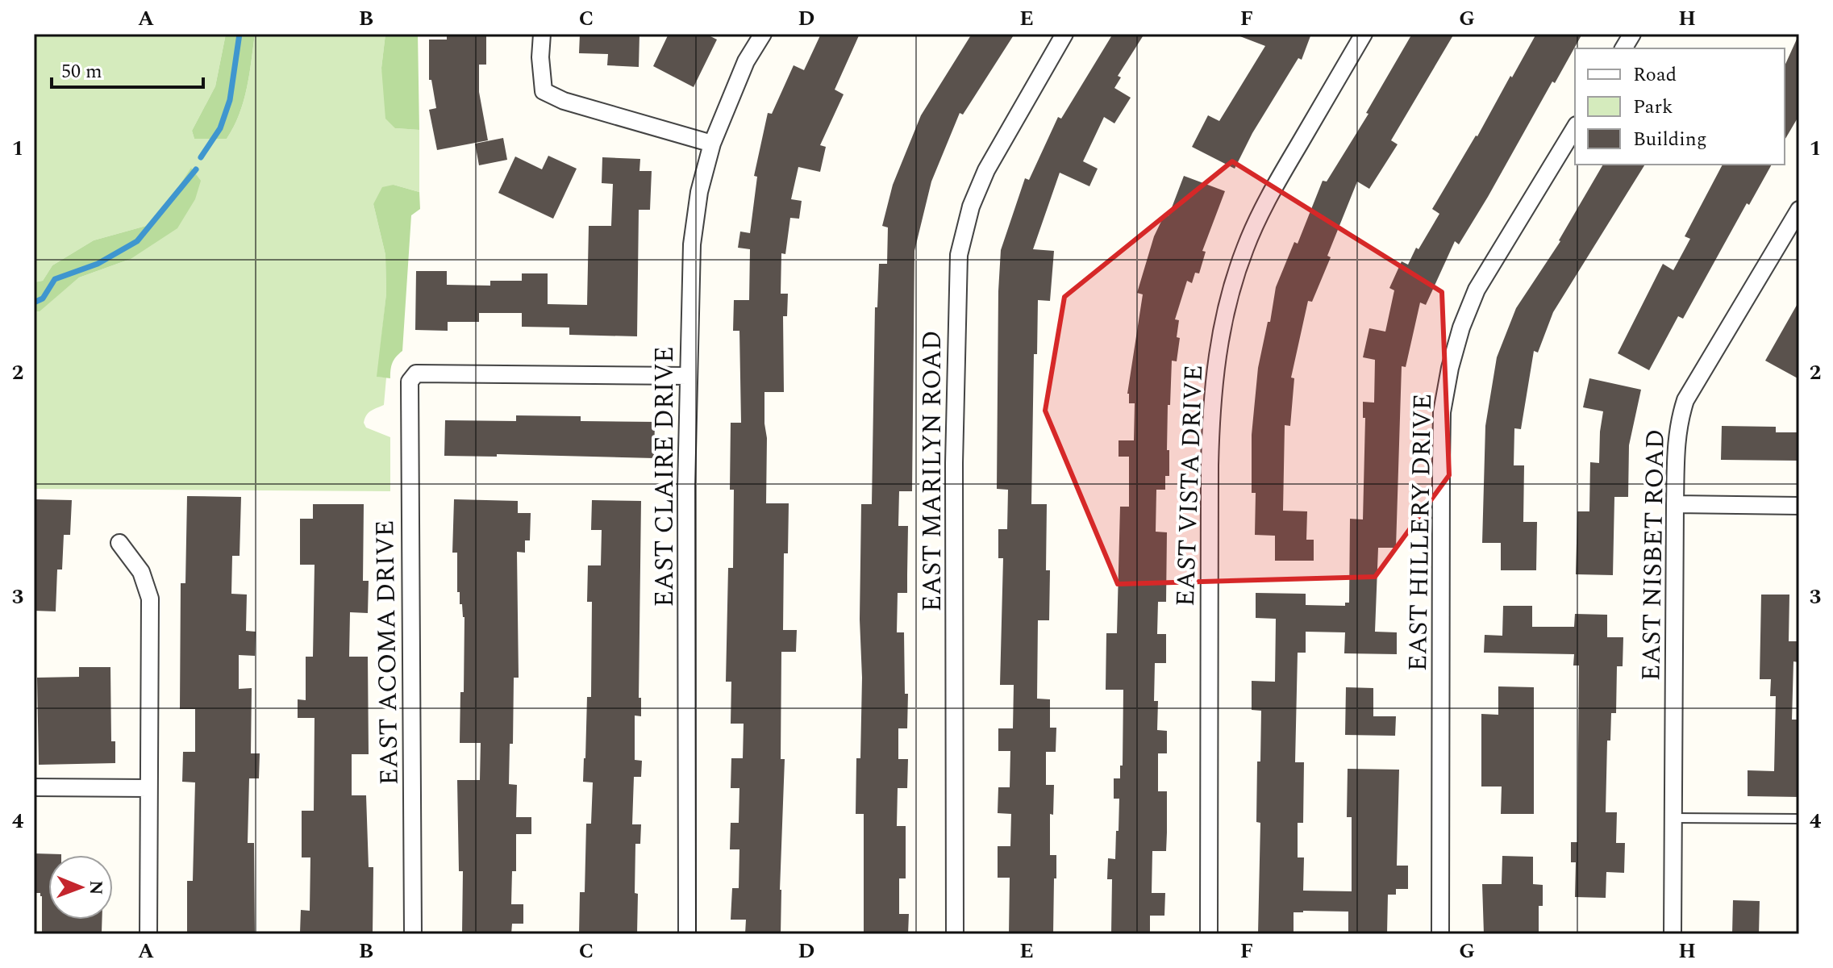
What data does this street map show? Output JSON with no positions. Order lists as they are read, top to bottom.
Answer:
{
  "streets": {
    "street": [
      "EAST MARILYN ROAD",
      "EAST CLAIRE DRIVE",
      "EAST VISTA DRIVE",
      "EAST HILLERY DRIVE",
      "EAST NISBET ROAD",
      "EAST ACOMA DRIVE"
    ]
  },
  "crossings": [
    ["EAST CLAIRE DRIVE", "EAST ACOMA DRIVE"]
  ],
  "legend": ["Road", "Park", "Building"],
  "scale_bar": "50 m",
  "north": "right",
  "grid": {
    "columns": [
      "A",
      "B",
      "C",
      "D",
      "E",
      "F",
      "G",
      "H"
    ],
    "rows": [
      "1",
      "2",
      "3",
      "4"
    ]
  }
}
